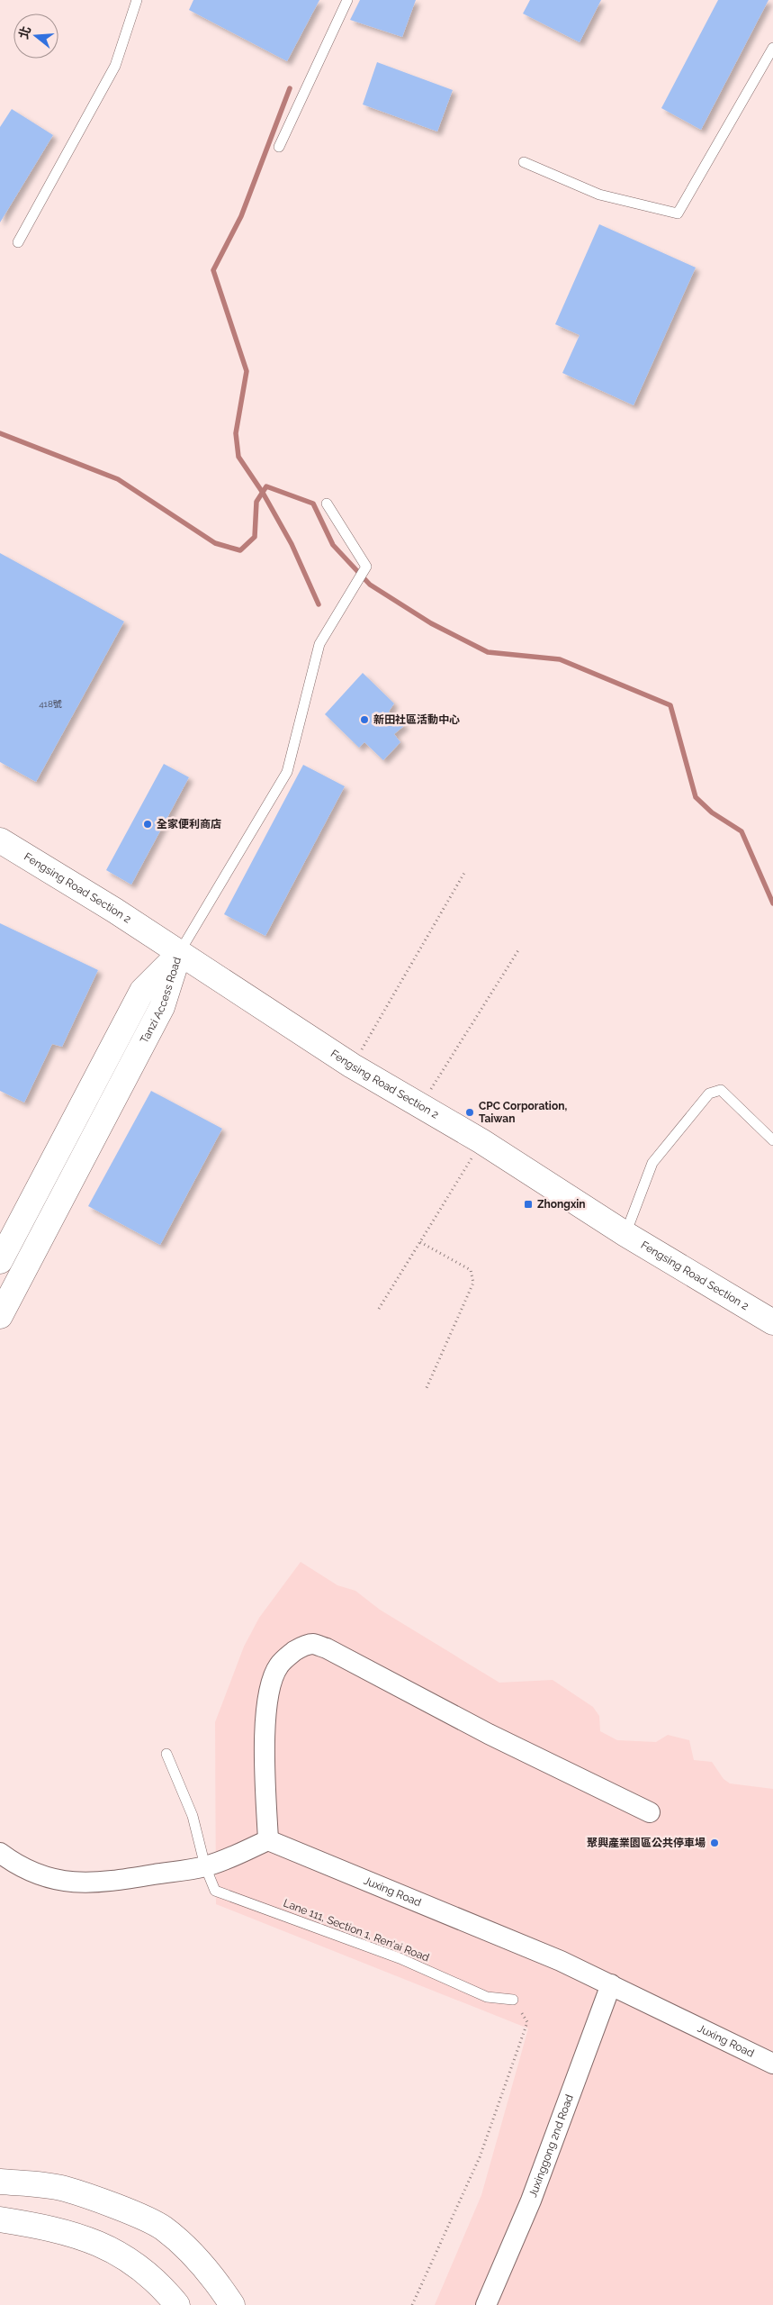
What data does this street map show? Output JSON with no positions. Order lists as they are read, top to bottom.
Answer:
{
  "streets": {
    "main road": ["Fengsing Road Section 2", "Tanzi Access Road"],
    "street": ["Juxing Road", "Juxinggong 2nd Road"],
    "lane": ["Lane 111, Section 1, Ren'ai Road"]
  },
  "crossings": [
    ["Fengsing Road Section 2", "Tanzi Access Road"],
    ["Juxing Road", "Juxinggong 2nd Road"]
  ],
  "places": {
    "other": [
      "新田社區活動中心",
      "全家便利商店",
      "CPC Corporation, Taiwan",
      "聚興產業園區公共停車場"
    ],
    "transit": ["Zhongxin"]
  },
  "house_numbers": ["418號"],
  "north": "left"
}
